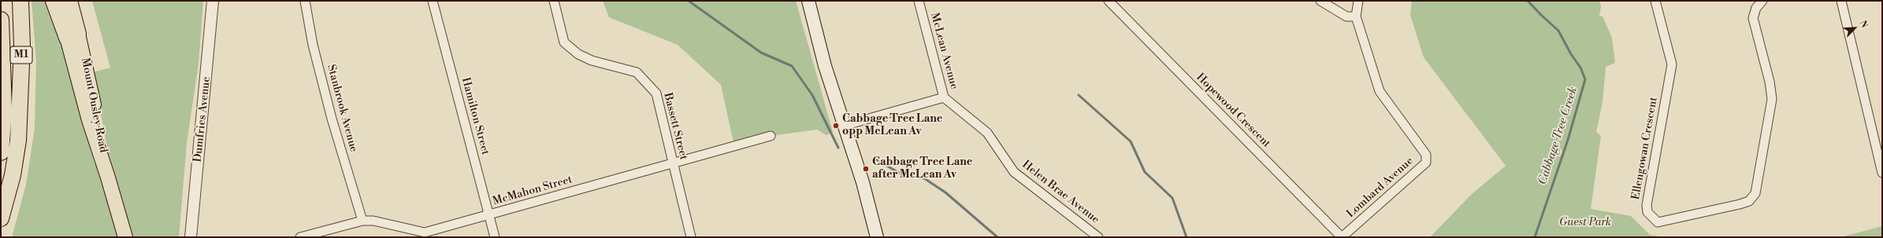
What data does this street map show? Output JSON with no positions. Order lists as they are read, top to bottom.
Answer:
{
  "streets": {
    "highway": ["M1"],
    "main road": ["Mount Ousley Road"],
    "street": [
      "McLean Avenue",
      "Stanbrook Avenue",
      "Hopewood Crescent",
      "Hamilton Street",
      "Dumfries Avenue",
      "Bassett Street",
      "Ellengowan Crescent",
      "Lombard Avenue",
      "McMahon Street",
      "Helen Brae Avenue"
    ]
  },
  "crossings": [
    ["McLean Avenue", "Helen Brae Avenue"],
    ["Stanbrook Avenue", "McMahon Street"],
    ["Hopewood Crescent", "Lombard Avenue"],
    ["Hamilton Street", "McMahon Street"],
    ["Bassett Street", "McMahon Street"]
  ],
  "water": ["Cabbage Tree Creek"],
  "parks": ["Guest Park"],
  "places": ["Cabbage Tree Lane opp McLean Av", "Cabbage Tree Lane after McLean Av"],
  "north": "top right"
}
